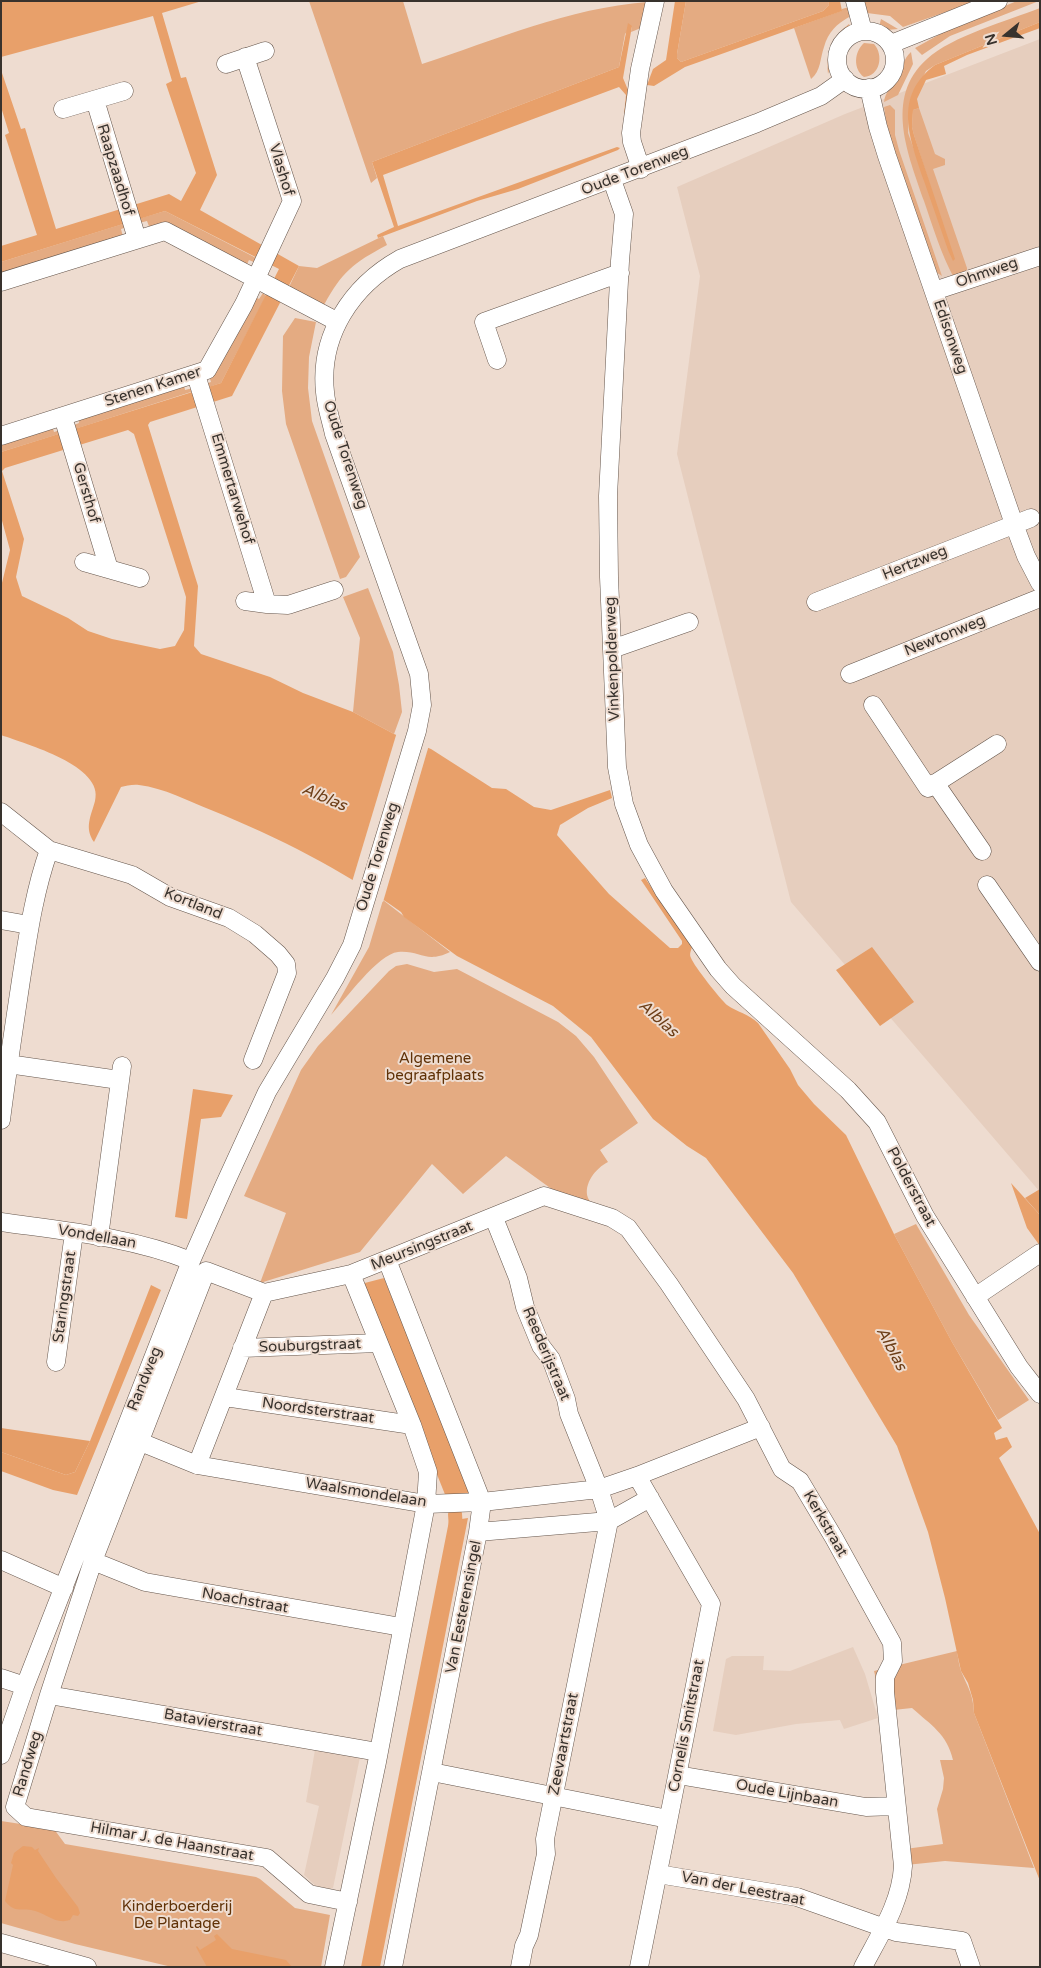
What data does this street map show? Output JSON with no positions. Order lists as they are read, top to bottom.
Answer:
{
  "streets": {
    "street": [
      "Raapzaadhof",
      "Vlashof",
      "Oude Torenweg",
      "Ohmweg",
      "Edisonweg",
      "Stenen Kamer",
      "Emmertarwehof",
      "Gersthof",
      "Hertzweg",
      "Newtonweg",
      "Vinkenpolderweg",
      "Kortland",
      "Polderstraat",
      "Vondellaan",
      "Meursingstraat",
      "Staringstraat",
      "Souburgstraat",
      "Reederijstraat",
      "Randweg",
      "Noordsterstraat",
      "Waalsmondelaan",
      "Kerkstraat",
      "Noachstraat",
      "Van Eesterensingel",
      "Batavierstraat",
      "Cornelis Smitstraat",
      "Zeevaartstraat",
      "Oude Lijnbaan",
      "Hilmar J. de Haanstraat",
      "Van der Leestraat"
    ]
  },
  "crossings": [
    ["Vlashof", "Stenen Kamer"],
    ["Oude Torenweg", "Edisonweg"],
    ["Oude Torenweg", "Vinkenpolderweg"],
    ["Oude Torenweg", "Randweg"],
    ["Ohmweg", "Edisonweg"],
    ["Edisonweg", "Hertzweg"],
    ["Stenen Kamer", "Emmertarwehof"],
    ["Stenen Kamer", "Gersthof"],
    ["Vinkenpolderweg", "Polderstraat"],
    ["Vondellaan", "Meursingstraat"],
    ["Vondellaan", "Staringstraat"],
    ["Vondellaan", "Randweg"],
    ["Meursingstraat", "Reederijstraat"],
    ["Meursingstraat", "Kerkstraat"],
    ["Meursingstraat", "Van Eesterensingel"],
    ["Reederijstraat", "Waalsmondelaan"],
    ["Reederijstraat", "Kerkstraat"],
    ["Randweg", "Waalsmondelaan"],
    ["Randweg", "Noachstraat"],
    ["Randweg", "Batavierstraat"],
    ["Randweg", "Hilmar J. de Haanstraat"],
    ["Waalsmondelaan", "Kerkstraat"],
    ["Waalsmondelaan", "Van Eesterensingel"],
    ["Waalsmondelaan", "Cornelis Smitstraat"],
    ["Kerkstraat", "Oude Lijnbaan"],
    ["Kerkstraat", "Van der Leestraat"],
    ["Cornelis Smitstraat", "Oude Lijnbaan"],
    ["Cornelis Smitstraat", "Van der Leestraat"]
  ],
  "water": ["Alblas"],
  "parks": ["Algemene begraafplaats", "Kinderboerderij De Plantage"],
  "north": "left"
}
